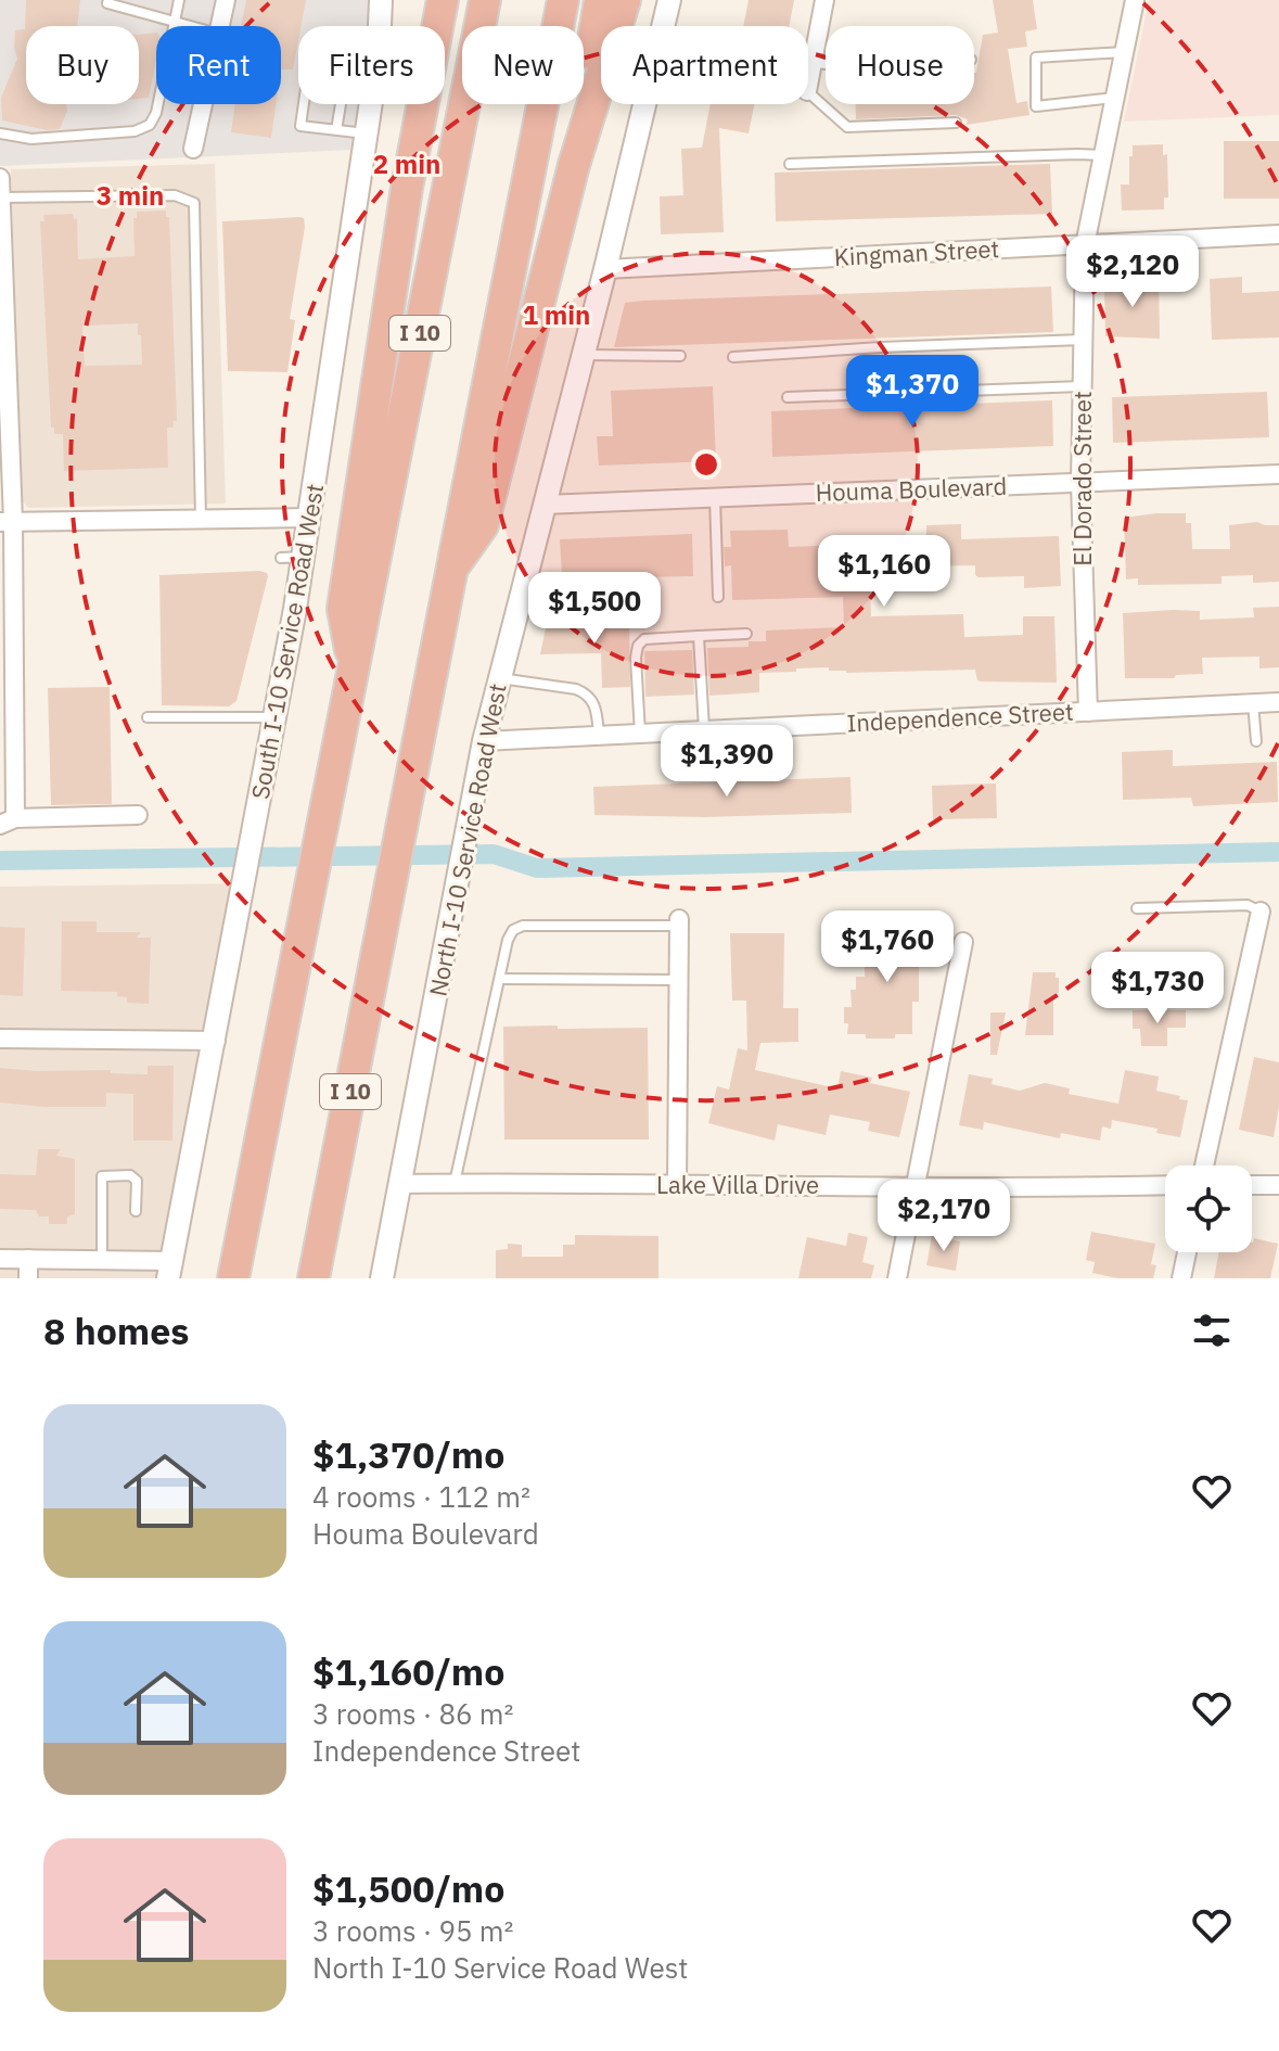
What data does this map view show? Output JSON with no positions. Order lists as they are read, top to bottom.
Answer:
{
  "streets": {
    "highway": ["I 10"],
    "street": [
      "Kingman Street",
      "El Dorado Street",
      "Houma Boulevard",
      "South I-10 Service Road West",
      "Independence Street",
      "North I-10 Service Road West",
      "Lake Villa Drive"
    ]
  },
  "crossings": [
    ["Kingman Street", "El Dorado Street"],
    ["Kingman Street", "North I-10 Service Road West"],
    ["El Dorado Street", "Houma Boulevard"],
    ["El Dorado Street", "Independence Street"],
    ["Houma Boulevard", "North I-10 Service Road West"],
    ["Independence Street", "North I-10 Service Road West"],
    ["North I-10 Service Road West", "Lake Villa Drive"]
  ],
  "page": {
    "chip": [
      "Buy",
      "Rent",
      "Filters",
      "New",
      "Apartment",
      "House"
    ],
    "price": [
      "$2,120",
      "$1,370",
      "$1,160",
      "$1,500",
      "$1,390",
      "$1,760",
      "$1,730",
      "$2,170"
    ],
    "heading": "8 homes",
    "list": [
      {
        "name": "$1,370/mo",
        "note": "4 rooms · 112 m² · Houma Boulevard"
      },
      {
        "name": "$1,160/mo",
        "note": "3 rooms · 86 m² · Independence Street"
      },
      {
        "name": "$1,500/mo",
        "note": "3 rooms · 95 m² · North I-10 Service Road West"
      }
    ]
  },
  "rings": ["2 min", "3 min", "1 min"]
}
